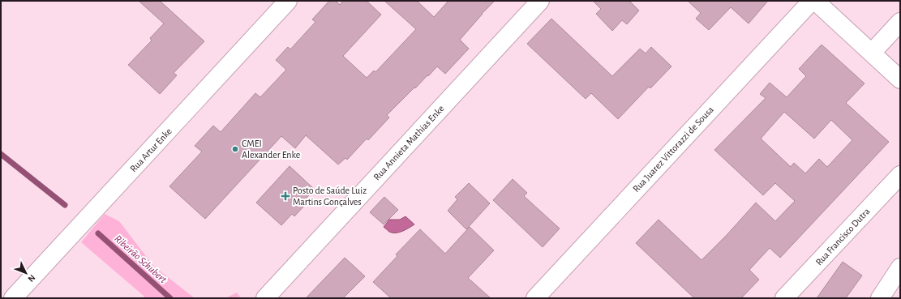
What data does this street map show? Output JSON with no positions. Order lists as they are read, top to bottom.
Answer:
{
  "streets": {
    "street": [
      "Rua Annieta Mathias Enke",
      "Rua Juarez Vittorazzi de Sousa",
      "Rua Artur Enke",
      "Rua Francisco Dutra"
    ]
  },
  "water": ["Ribeirão Schubert"],
  "places": {
    "other": ["CMEI Alexander Enke"],
    "health": ["Posto de Saúde Luiz Martins Gonçalves"]
  },
  "north": "bottom right"
}
